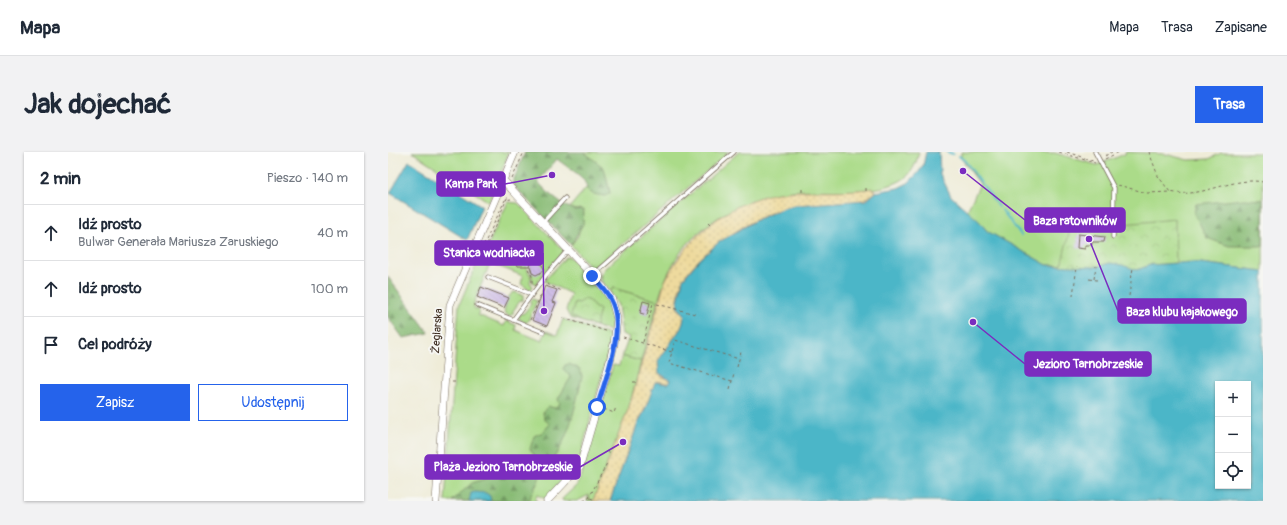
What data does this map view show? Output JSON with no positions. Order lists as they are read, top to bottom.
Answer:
{
  "streets": {
    "street": ["Żeglarska"]
  },
  "places": [
    "Baza ratowników",
    "Kama Park",
    "Baza klubu kajakowego",
    "Stanica wodniacka",
    "Jezioro Tarnobrzeskie",
    "Plaża Jezioro Tarnobrzeskie"
  ],
  "page": {
    "header": "Mapa",
    "nav": ["Mapa", "Trasa", "Zapisane"],
    "buttons": [
      "Trasa",
      ["Zapisz", "Udostępnij"]
    ],
    "title": "Jak dojechać",
    "heading": ["2 min", "Pieszo · 140 m"],
    "list": [
      ["Idź prosto", "Bulwar Generała Mariusza Zaruskiego", "40 m"],
      ["Idź prosto", "100 m"],
      "Cel podróży"
    ],
    "map_buttons": ["+", "−"]
  }
}
